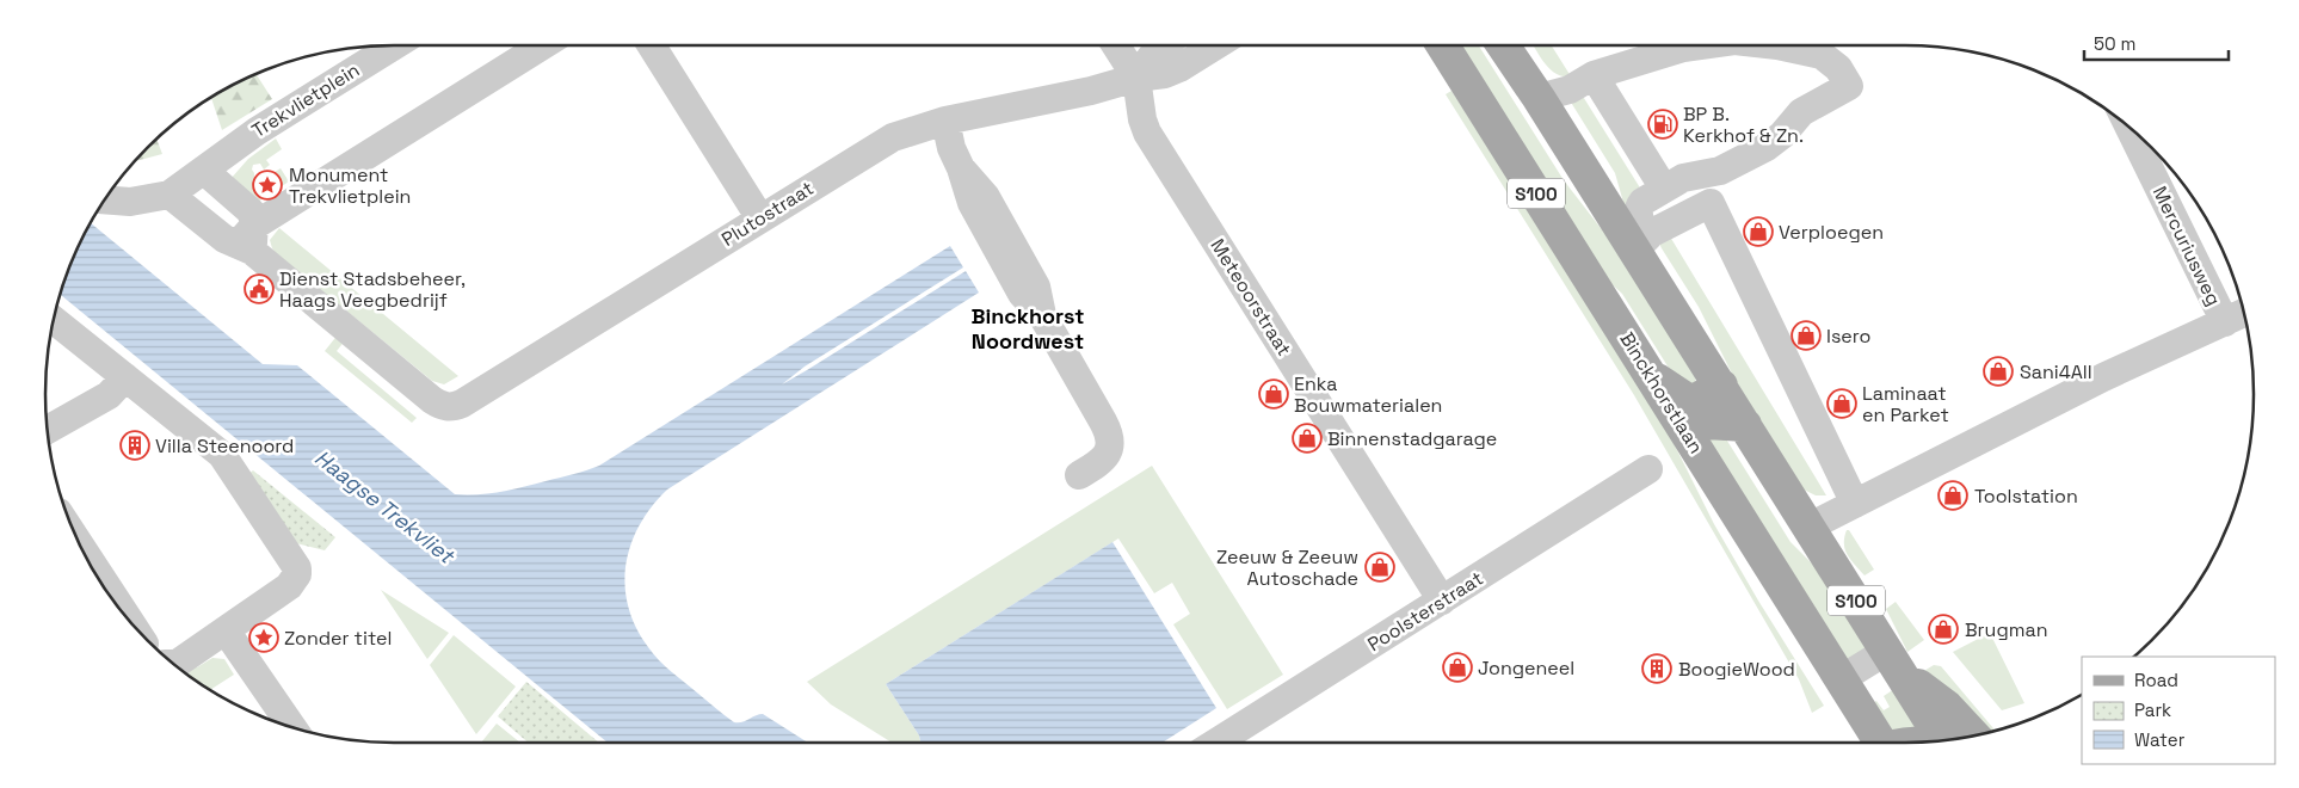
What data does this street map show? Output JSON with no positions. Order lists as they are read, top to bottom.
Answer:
{
  "streets": {
    "main road": ["S100", "Binckhorstlaan"],
    "street": [
      "Trekvlietplein",
      "Plutostraat",
      "Mercuriusweg",
      "Meteoorstraat",
      "Poolsterstraat"
    ]
  },
  "crossings": [
    ["S100", "Binckhorstlaan"],
    ["Plutostraat", "Meteoorstraat"],
    ["Meteoorstraat", "Poolsterstraat"]
  ],
  "districts": ["Binckhorst Noordwest"],
  "water": ["Haagse Trekvliet"],
  "places": {
    "fuel station": ["BP B. Kerkhof & Zn."],
    "place": ["Monument Trekvlietplein", "Zonder titel"],
    "shop": [
      "Verploegen",
      "Isero",
      "Sani4All",
      "Enka Bouwmaterialen",
      "Laminaat en Parket",
      "Binnenstadgarage",
      "Toolstation",
      "Zeeuw & Zeeuw Autoschade",
      "Brugman",
      "Jongeneel"
    ],
    "public building": ["Dienst Stadsbeheer, Haags Veegbedrijf"],
    "building": ["Villa Steenoord", "BoogieWood"]
  },
  "legend": ["Road", "Park", "Water"],
  "scale_bar": "50 m"
}
